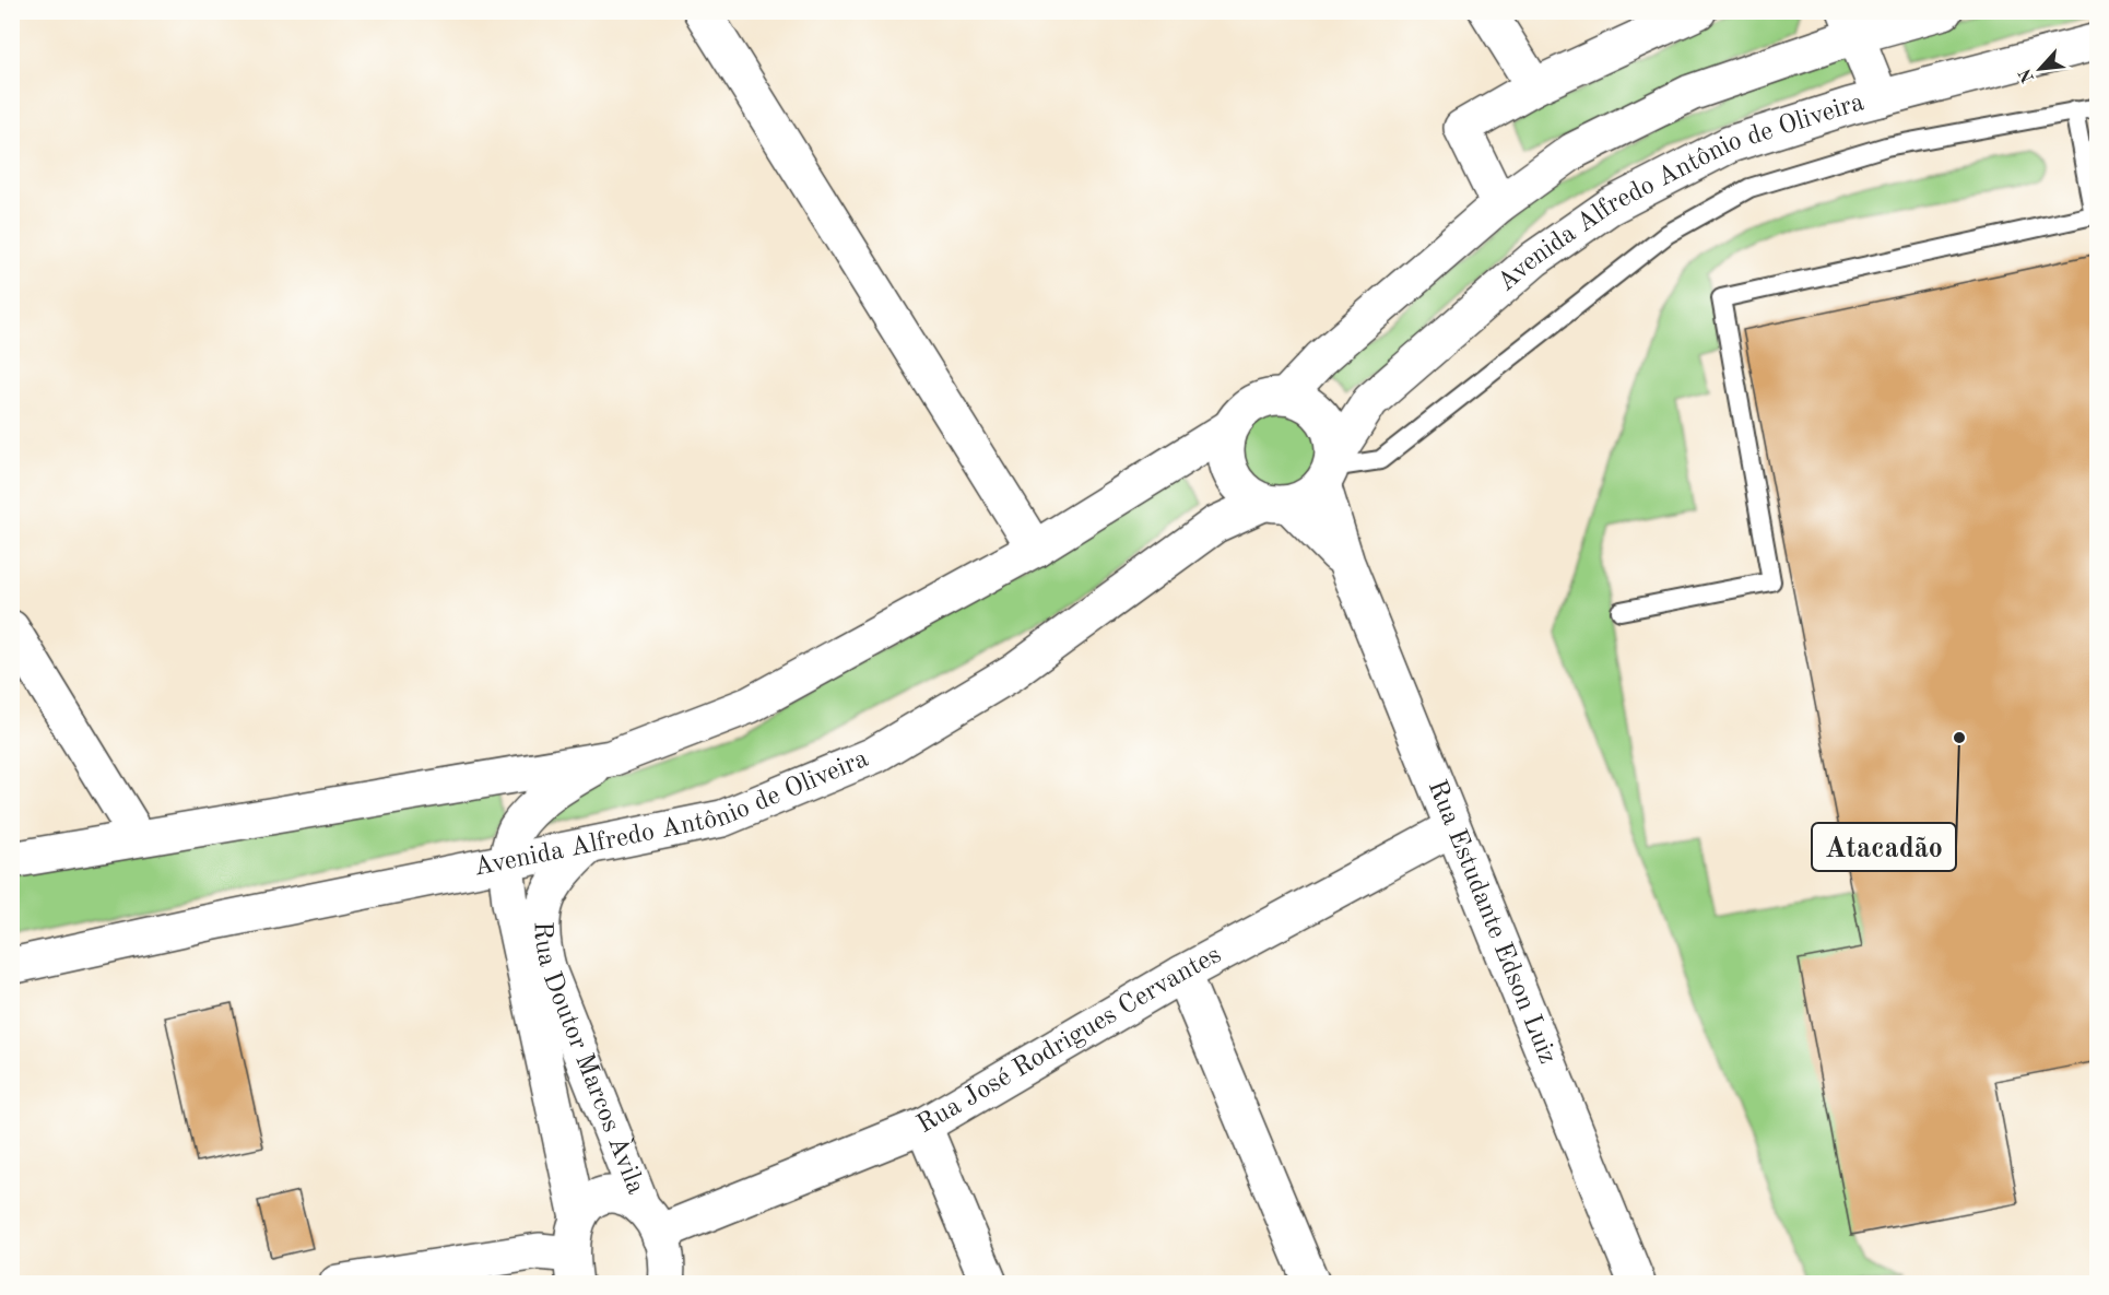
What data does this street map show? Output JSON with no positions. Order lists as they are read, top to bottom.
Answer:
{
  "streets": {
    "street": [
      "Avenida Alfredo Antônio de Oliveira",
      "Rua Estudante Edson Luiz",
      "Rua José Rodrigues Cervantes",
      "Rua Doutor Marcos Àvila"
    ]
  },
  "crossings": [
    ["Avenida Alfredo Antônio de Oliveira", "Rua Estudante Edson Luiz"],
    ["Avenida Alfredo Antônio de Oliveira", "Rua Doutor Marcos Àvila"],
    ["Rua Estudante Edson Luiz", "Rua José Rodrigues Cervantes"],
    ["Rua José Rodrigues Cervantes", "Rua Doutor Marcos Àvila"]
  ],
  "places": ["Atacadão"],
  "north": "bottom left"
}
